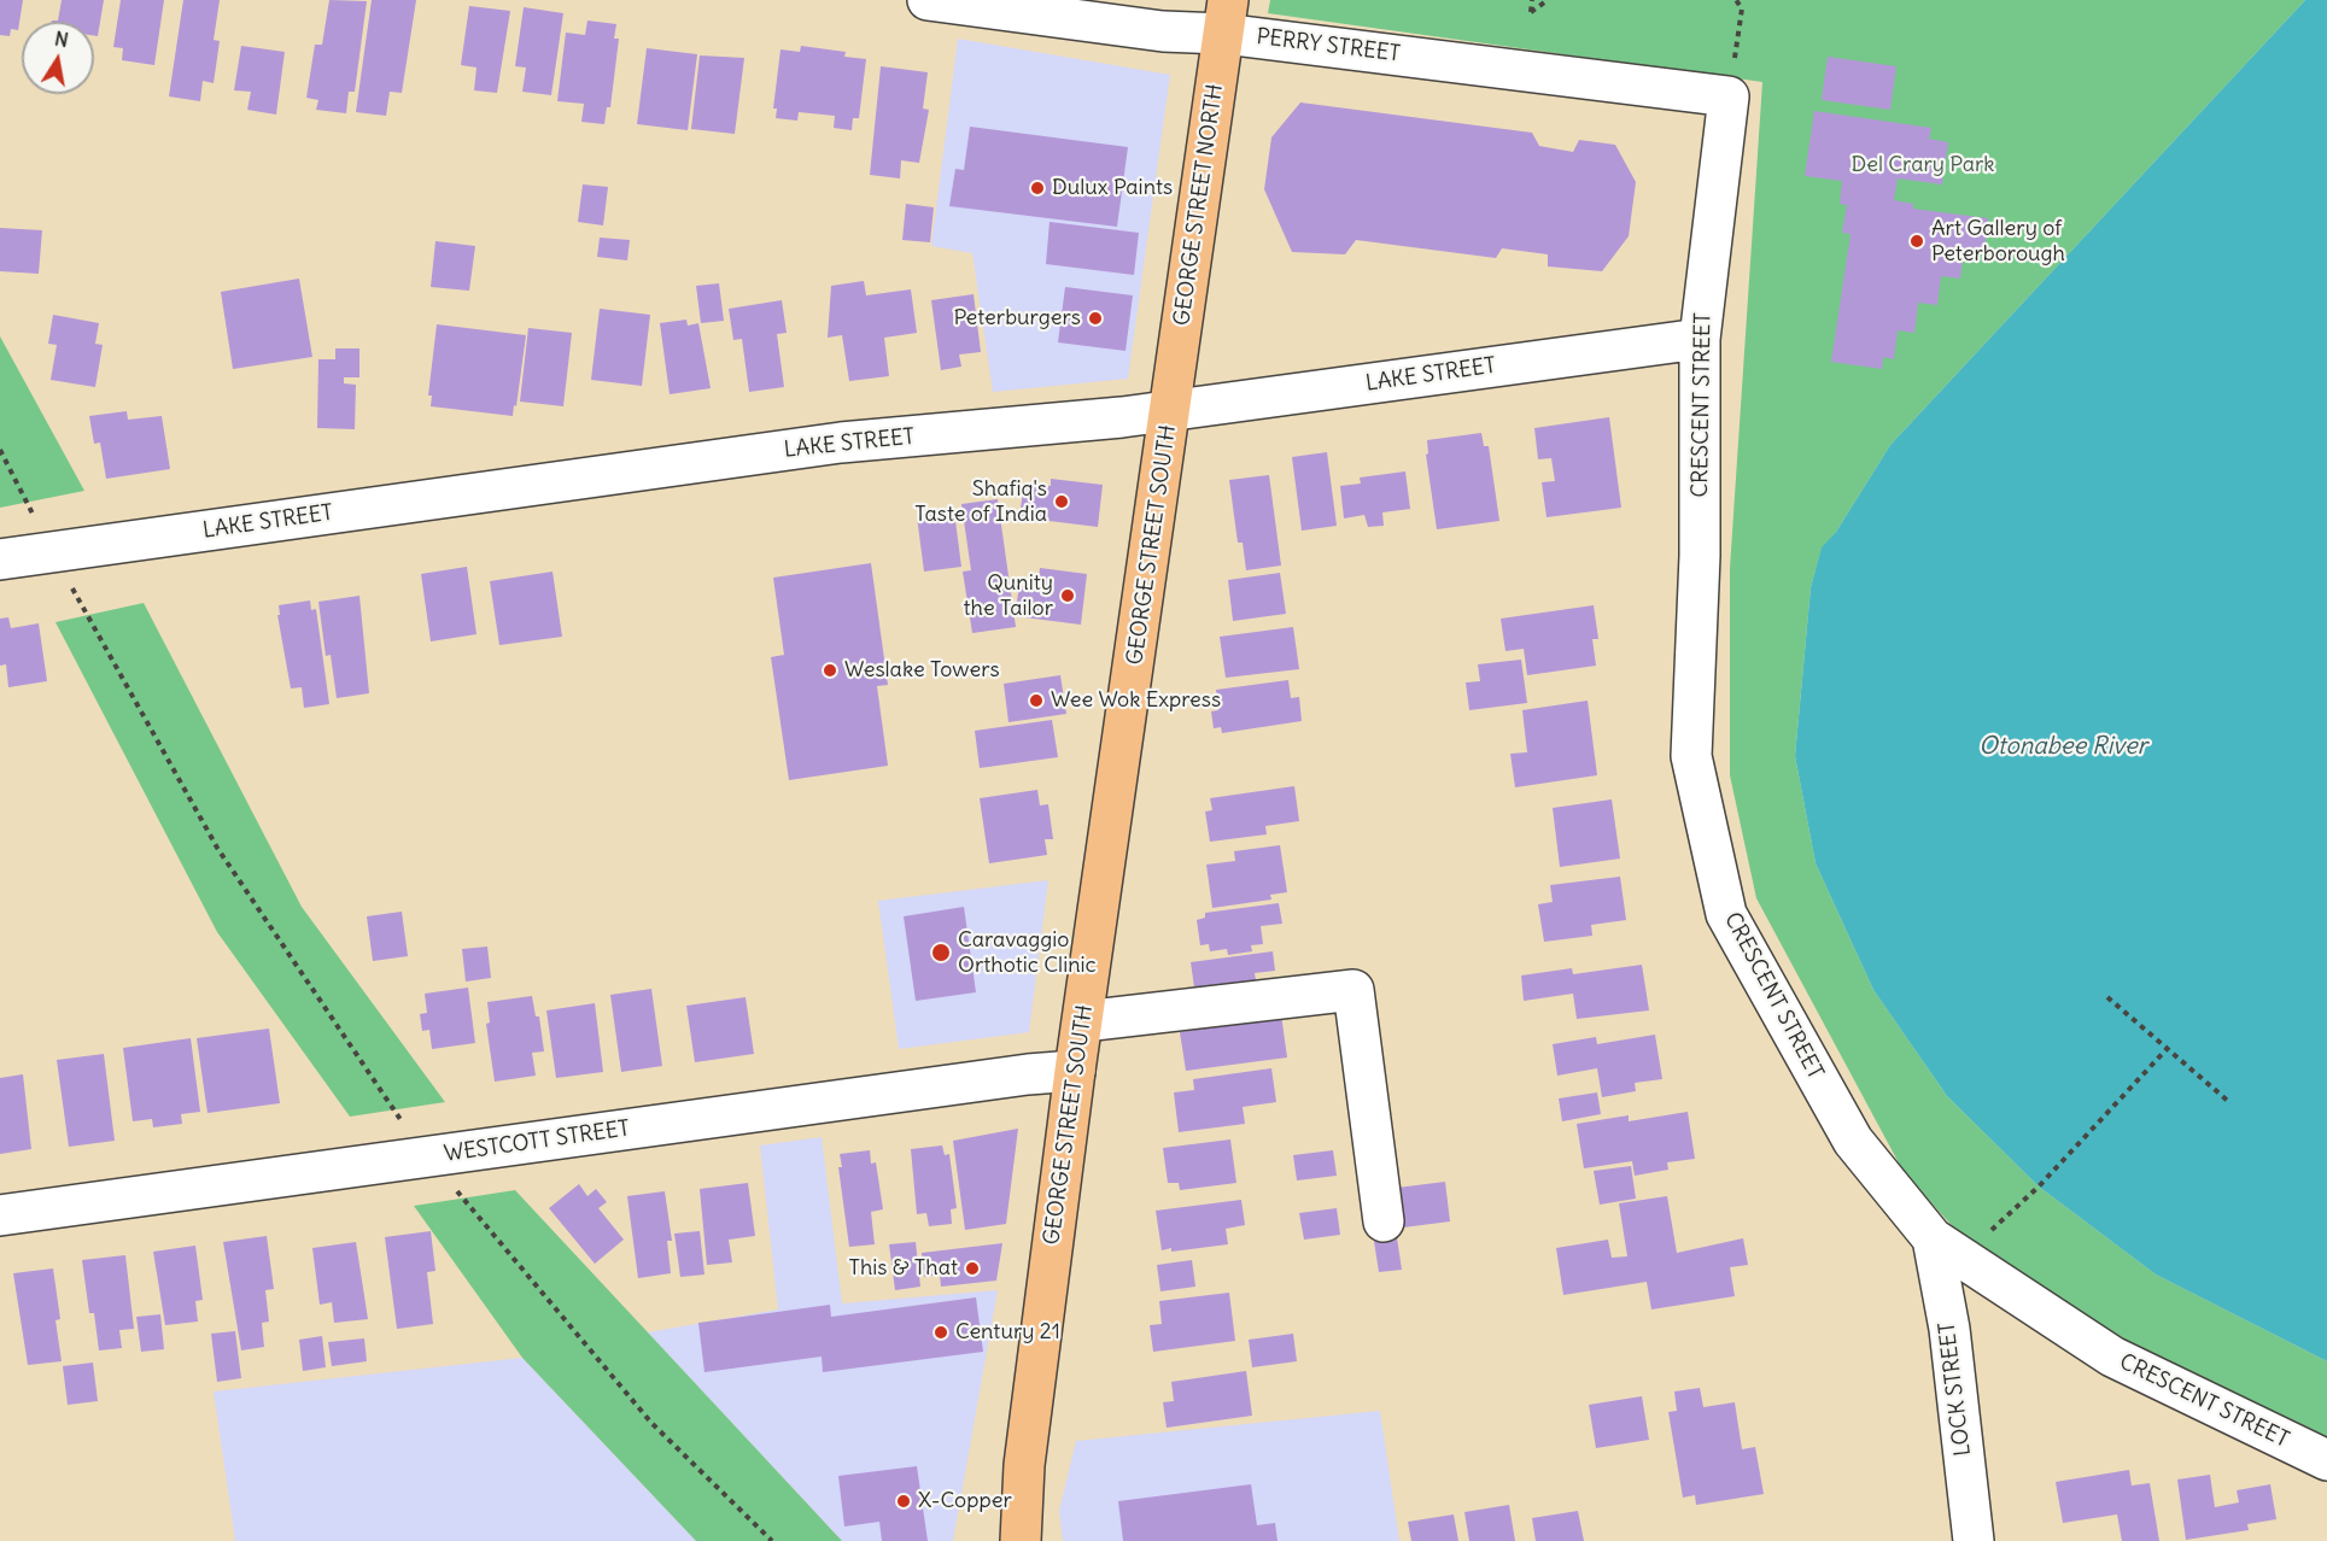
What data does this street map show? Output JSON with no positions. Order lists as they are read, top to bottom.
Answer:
{
  "streets": {
    "main road": ["GEORGE STREET NORTH", "GEORGE STREET SOUTH"],
    "street": [
      "PERRY STREET",
      "LAKE STREET",
      "CRESCENT STREET",
      "WESTCOTT STREET",
      "LOCK STREET"
    ]
  },
  "crossings": [
    ["PERRY STREET", "GEORGE STREET NORTH"],
    ["PERRY STREET", "CRESCENT STREET"],
    ["GEORGE STREET NORTH", "LAKE STREET"],
    ["GEORGE STREET NORTH", "GEORGE STREET SOUTH"],
    ["LAKE STREET", "CRESCENT STREET"],
    ["LAKE STREET", "GEORGE STREET SOUTH"],
    ["CRESCENT STREET", "LOCK STREET"],
    ["GEORGE STREET SOUTH", "WESTCOTT STREET"]
  ],
  "water": ["Otonabee River"],
  "parks": ["Del Crary Park"],
  "places": [
    "Dulux Paints",
    "Art Gallery of Peterborough",
    "Peterburgers",
    "Shafiq's Taste of India",
    "Qunity the Tailor",
    "Weslake Towers",
    "Wee Wok Express",
    "Caravaggio Orthotic Clinic",
    "This & That",
    "Century 21",
    "X-Copper"
  ],
  "north": "top"
}
